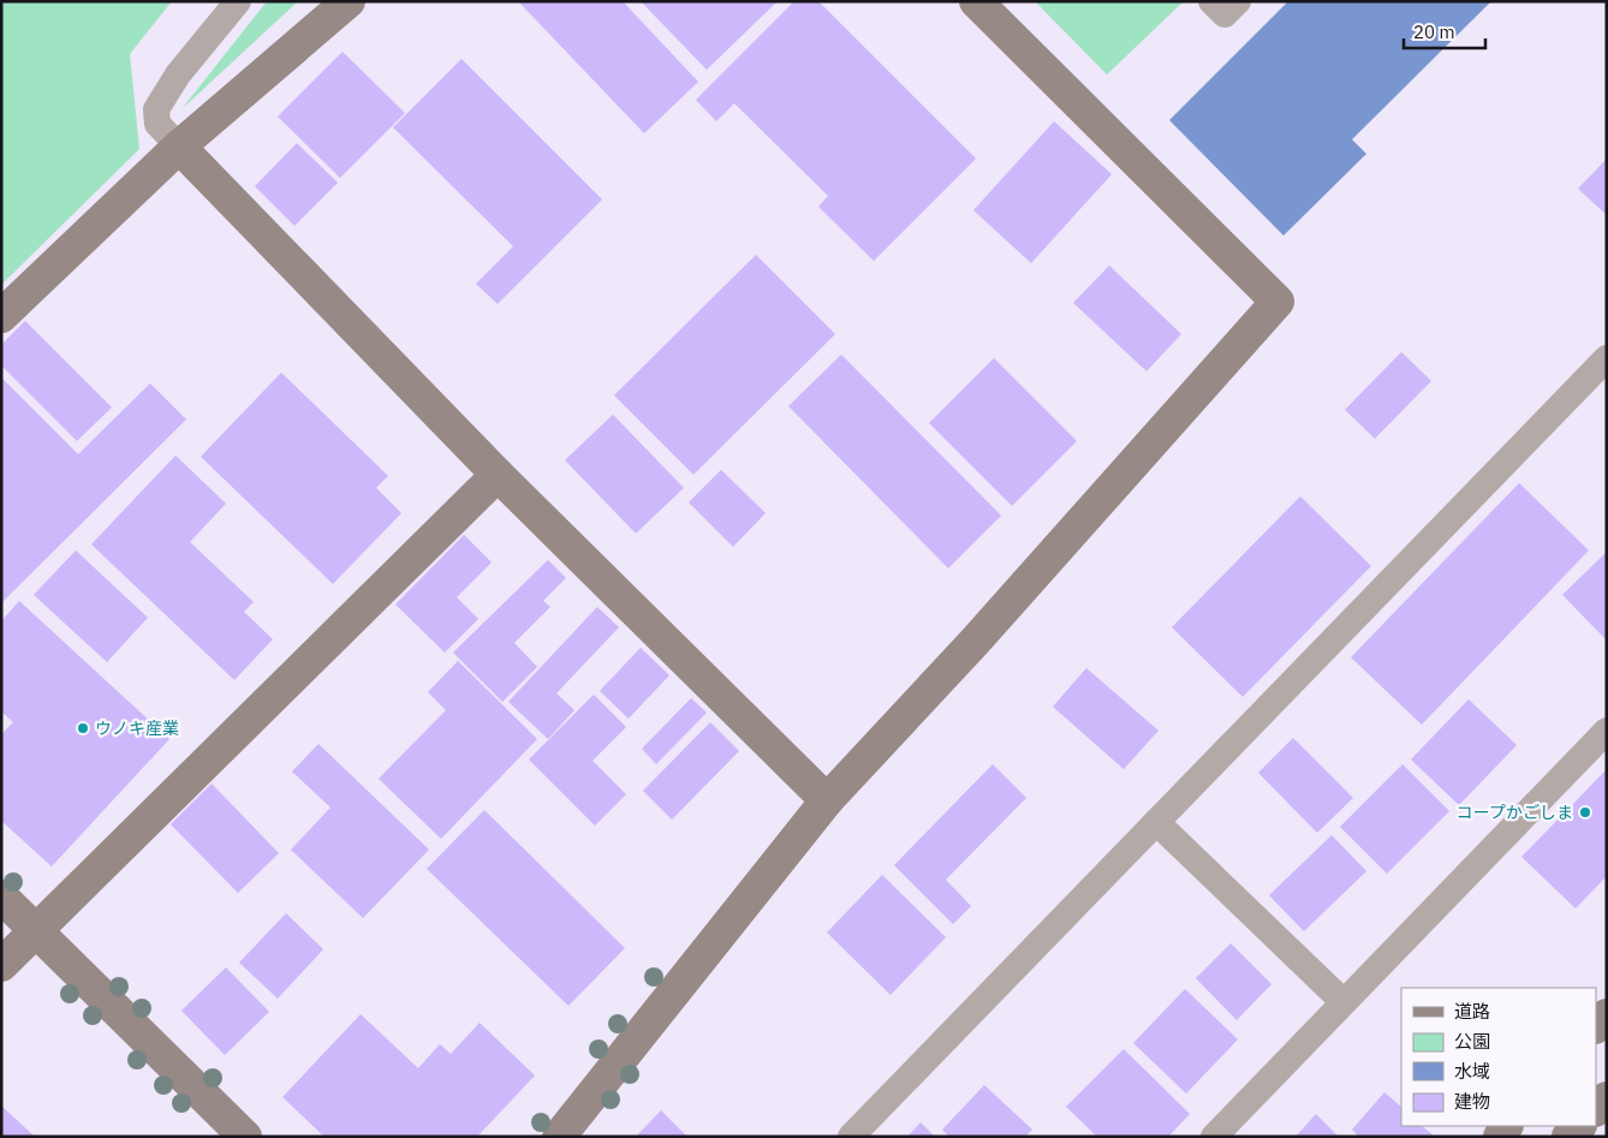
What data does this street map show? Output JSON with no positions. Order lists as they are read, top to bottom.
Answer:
{
  "places": ["ウノキ産業", "コープかごしま"],
  "legend": [
    "道路",
    "公園",
    "水域",
    "建物"
  ],
  "scale_bar": "20 m"
}
